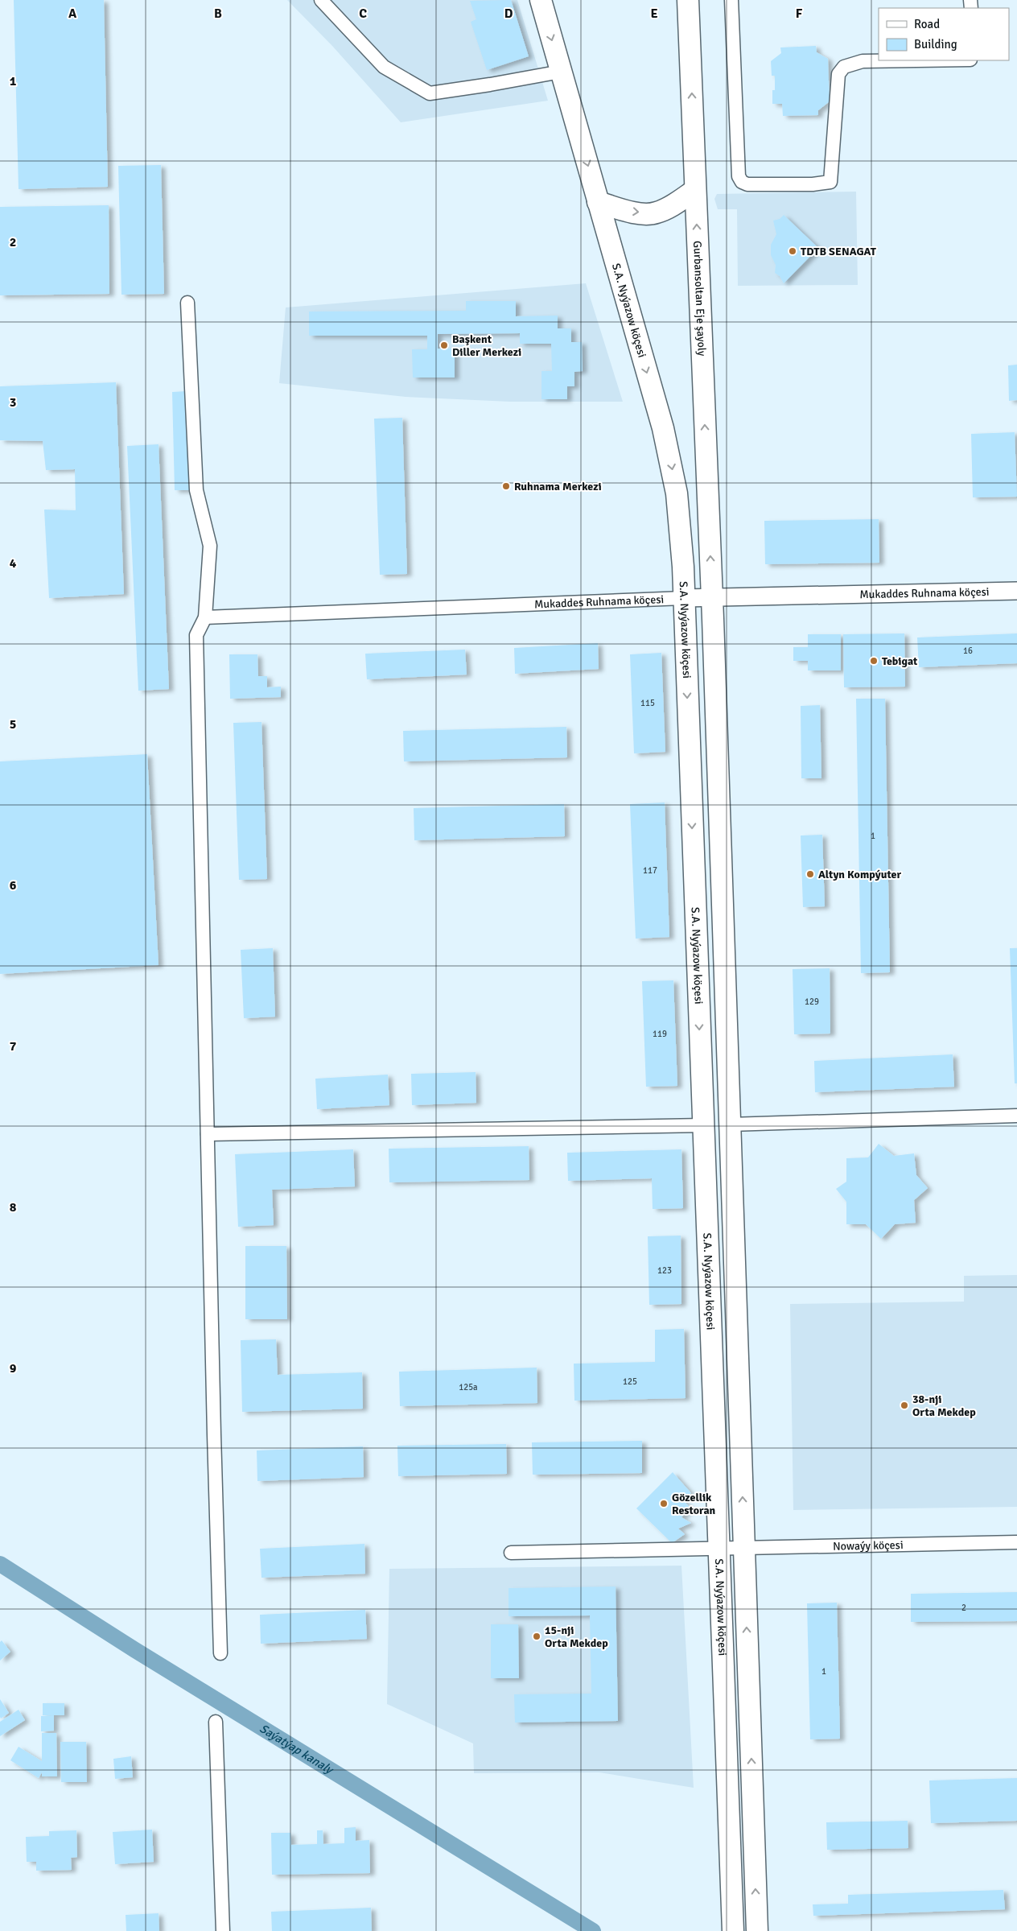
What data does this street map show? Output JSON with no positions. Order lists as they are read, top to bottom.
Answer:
{
  "streets": {
    "main road": ["Gurbansoltan Eje şayoly", "S.A. Nyýazow köçesi"],
    "street": ["Mukaddes Ruhnama köçesi", "Nowaýy köçesi"]
  },
  "crossings": [
    ["Gurbansoltan Eje şayoly", "Mukaddes Ruhnama köçesi"],
    ["S.A. Nyýazow köçesi", "Mukaddes Ruhnama köçesi"],
    ["S.A. Nyýazow köçesi", "Nowaýy köçesi"]
  ],
  "one_way": ["Gurbansoltan Eje şayoly"],
  "water": ["Saýatýap kanaly"],
  "places": [
    "TDTB SENAGAT",
    "Başkent Diller Merkezi",
    "Ruhnama Merkezi",
    "Tebigat",
    "Altyn Kompýuter",
    "38-nji Orta Mekdep",
    "Gözellik Restoran",
    "15-nji Orta Mekdep"
  ],
  "house_numbers": [
    "16",
    "115",
    "1",
    "117",
    "129",
    "119",
    "123",
    "125",
    "125a",
    "2",
    "1"
  ],
  "legend": ["Road", "Building"],
  "grid": {
    "columns": [
      "A",
      "B",
      "C",
      "D",
      "E",
      "F"
    ],
    "rows": [
      "1",
      "2",
      "3",
      "4",
      "5",
      "6",
      "7",
      "8",
      "9"
    ]
  }
}
